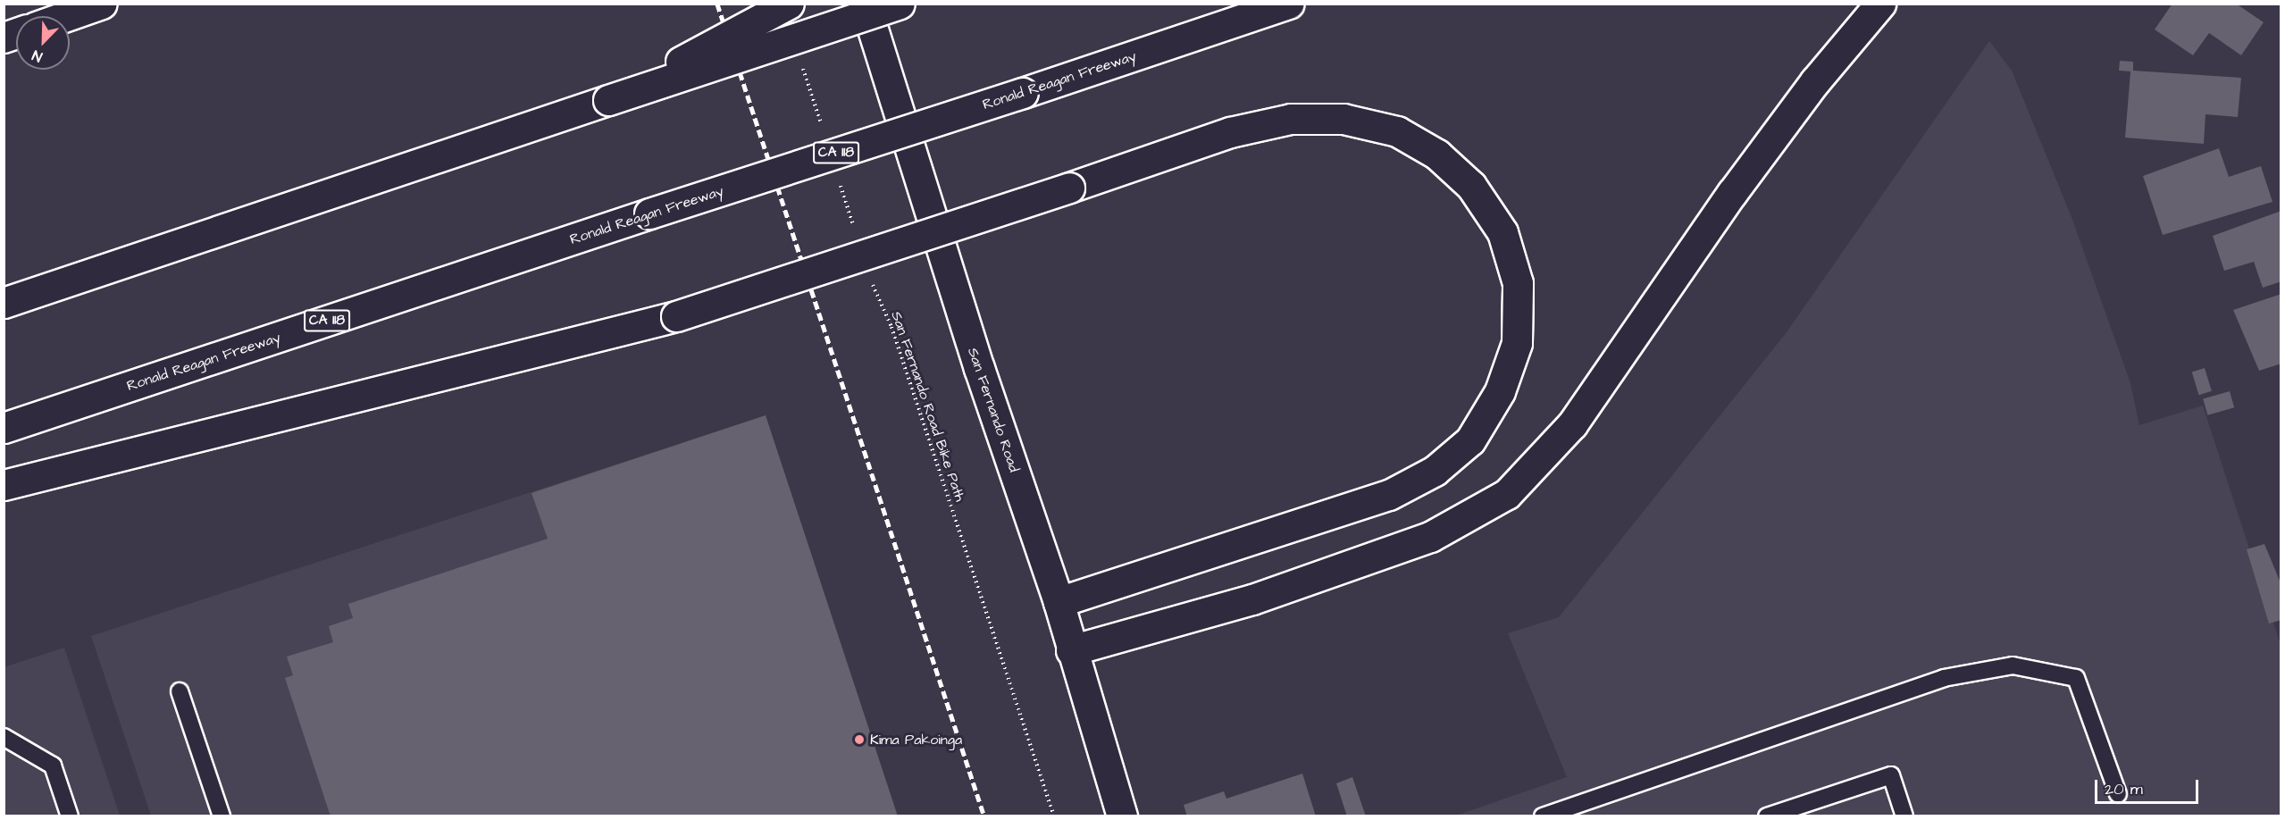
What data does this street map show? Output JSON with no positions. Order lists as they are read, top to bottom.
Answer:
{
  "streets": {
    "main road": ["Ronald Reagan Freeway", "CA 118", "San Fernando Road"],
    "path": ["San Fernando Road Bike Path"]
  },
  "places": ["Kima Pakoinga"],
  "scale_bar": "20 m",
  "north": "bottom left"
}
